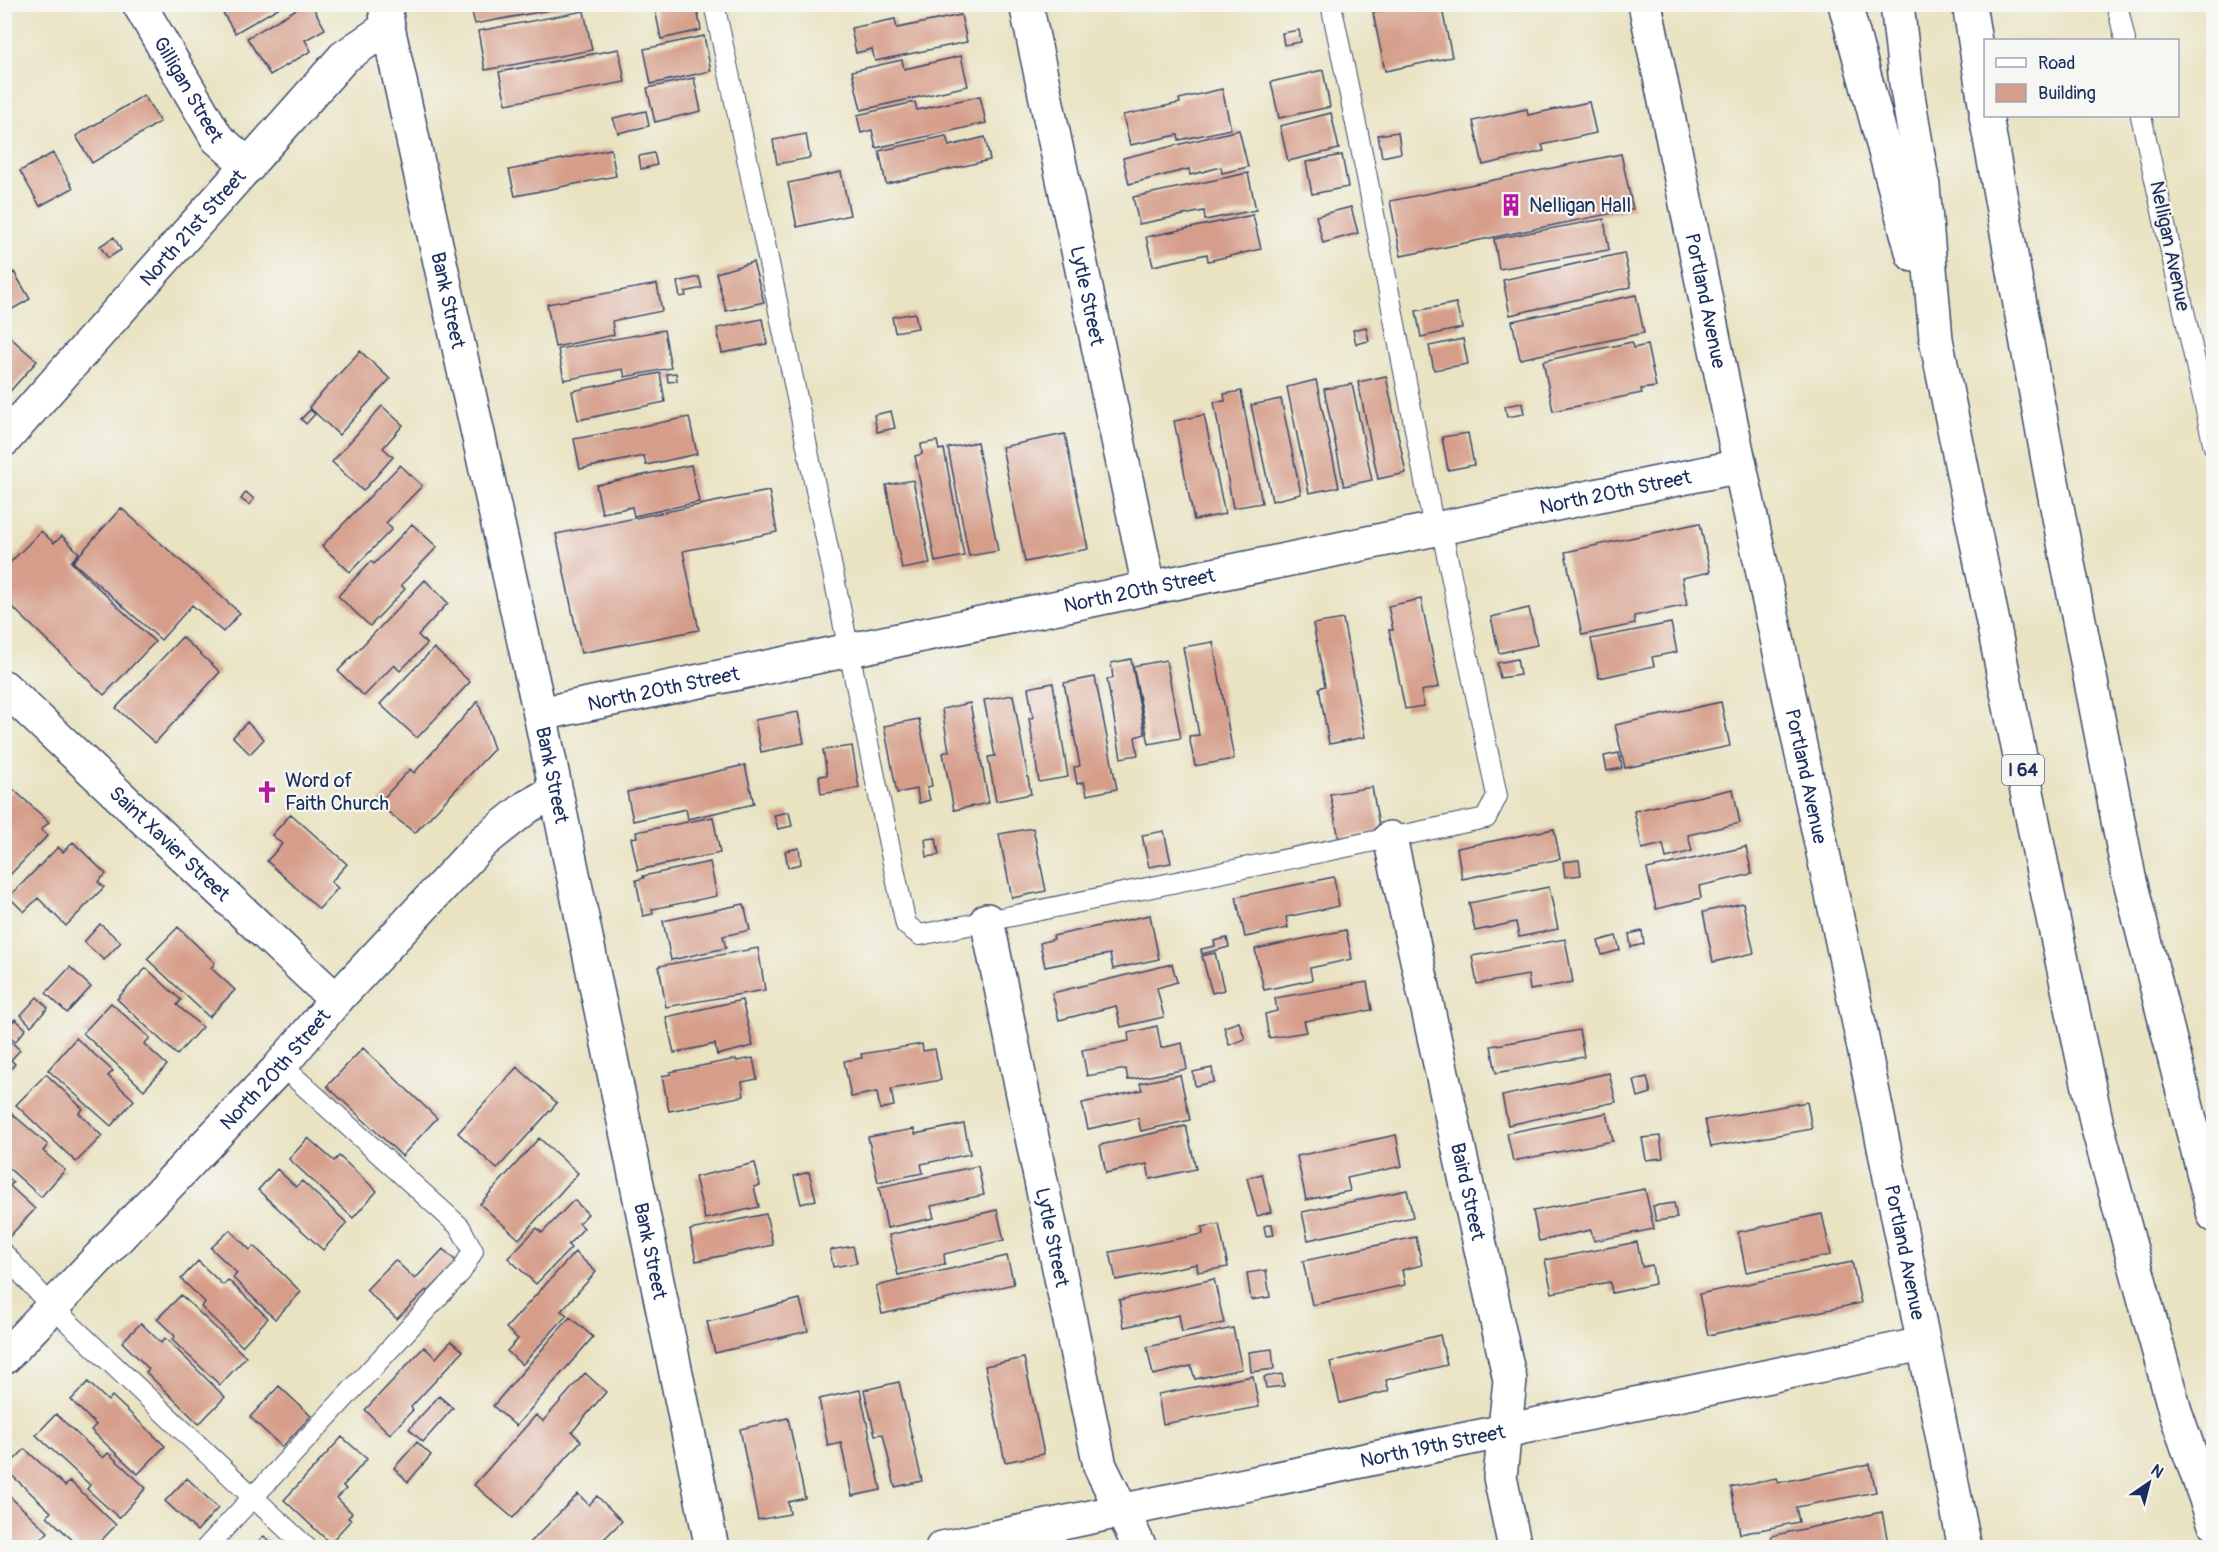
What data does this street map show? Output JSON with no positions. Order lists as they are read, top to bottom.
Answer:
{
  "streets": {
    "main road": [
      "Gilligan Street",
      "North 21st Street",
      "Lytle Street",
      "Bank Street",
      "Portland Avenue",
      "North 20th Street",
      "I 64",
      "Saint Xavier Street",
      "Baird Street",
      "North 19th Street"
    ],
    "lane": ["Nelligan Avenue"]
  },
  "crossings": [
    ["Gilligan Street", "North 21st Street"],
    ["North 21st Street", "Bank Street"],
    ["Lytle Street", "North 20th Street"],
    ["Lytle Street", "North 19th Street"],
    ["Bank Street", "North 20th Street"],
    ["Portland Avenue", "North 20th Street"],
    ["Portland Avenue", "North 19th Street"],
    ["North 20th Street", "Saint Xavier Street"],
    ["Baird Street", "North 19th Street"]
  ],
  "places": {
    "building": ["Nelligan Hall"],
    "church": ["Word of Faith Church"]
  },
  "legend": ["Road", "Building"],
  "north": "top right"
}
